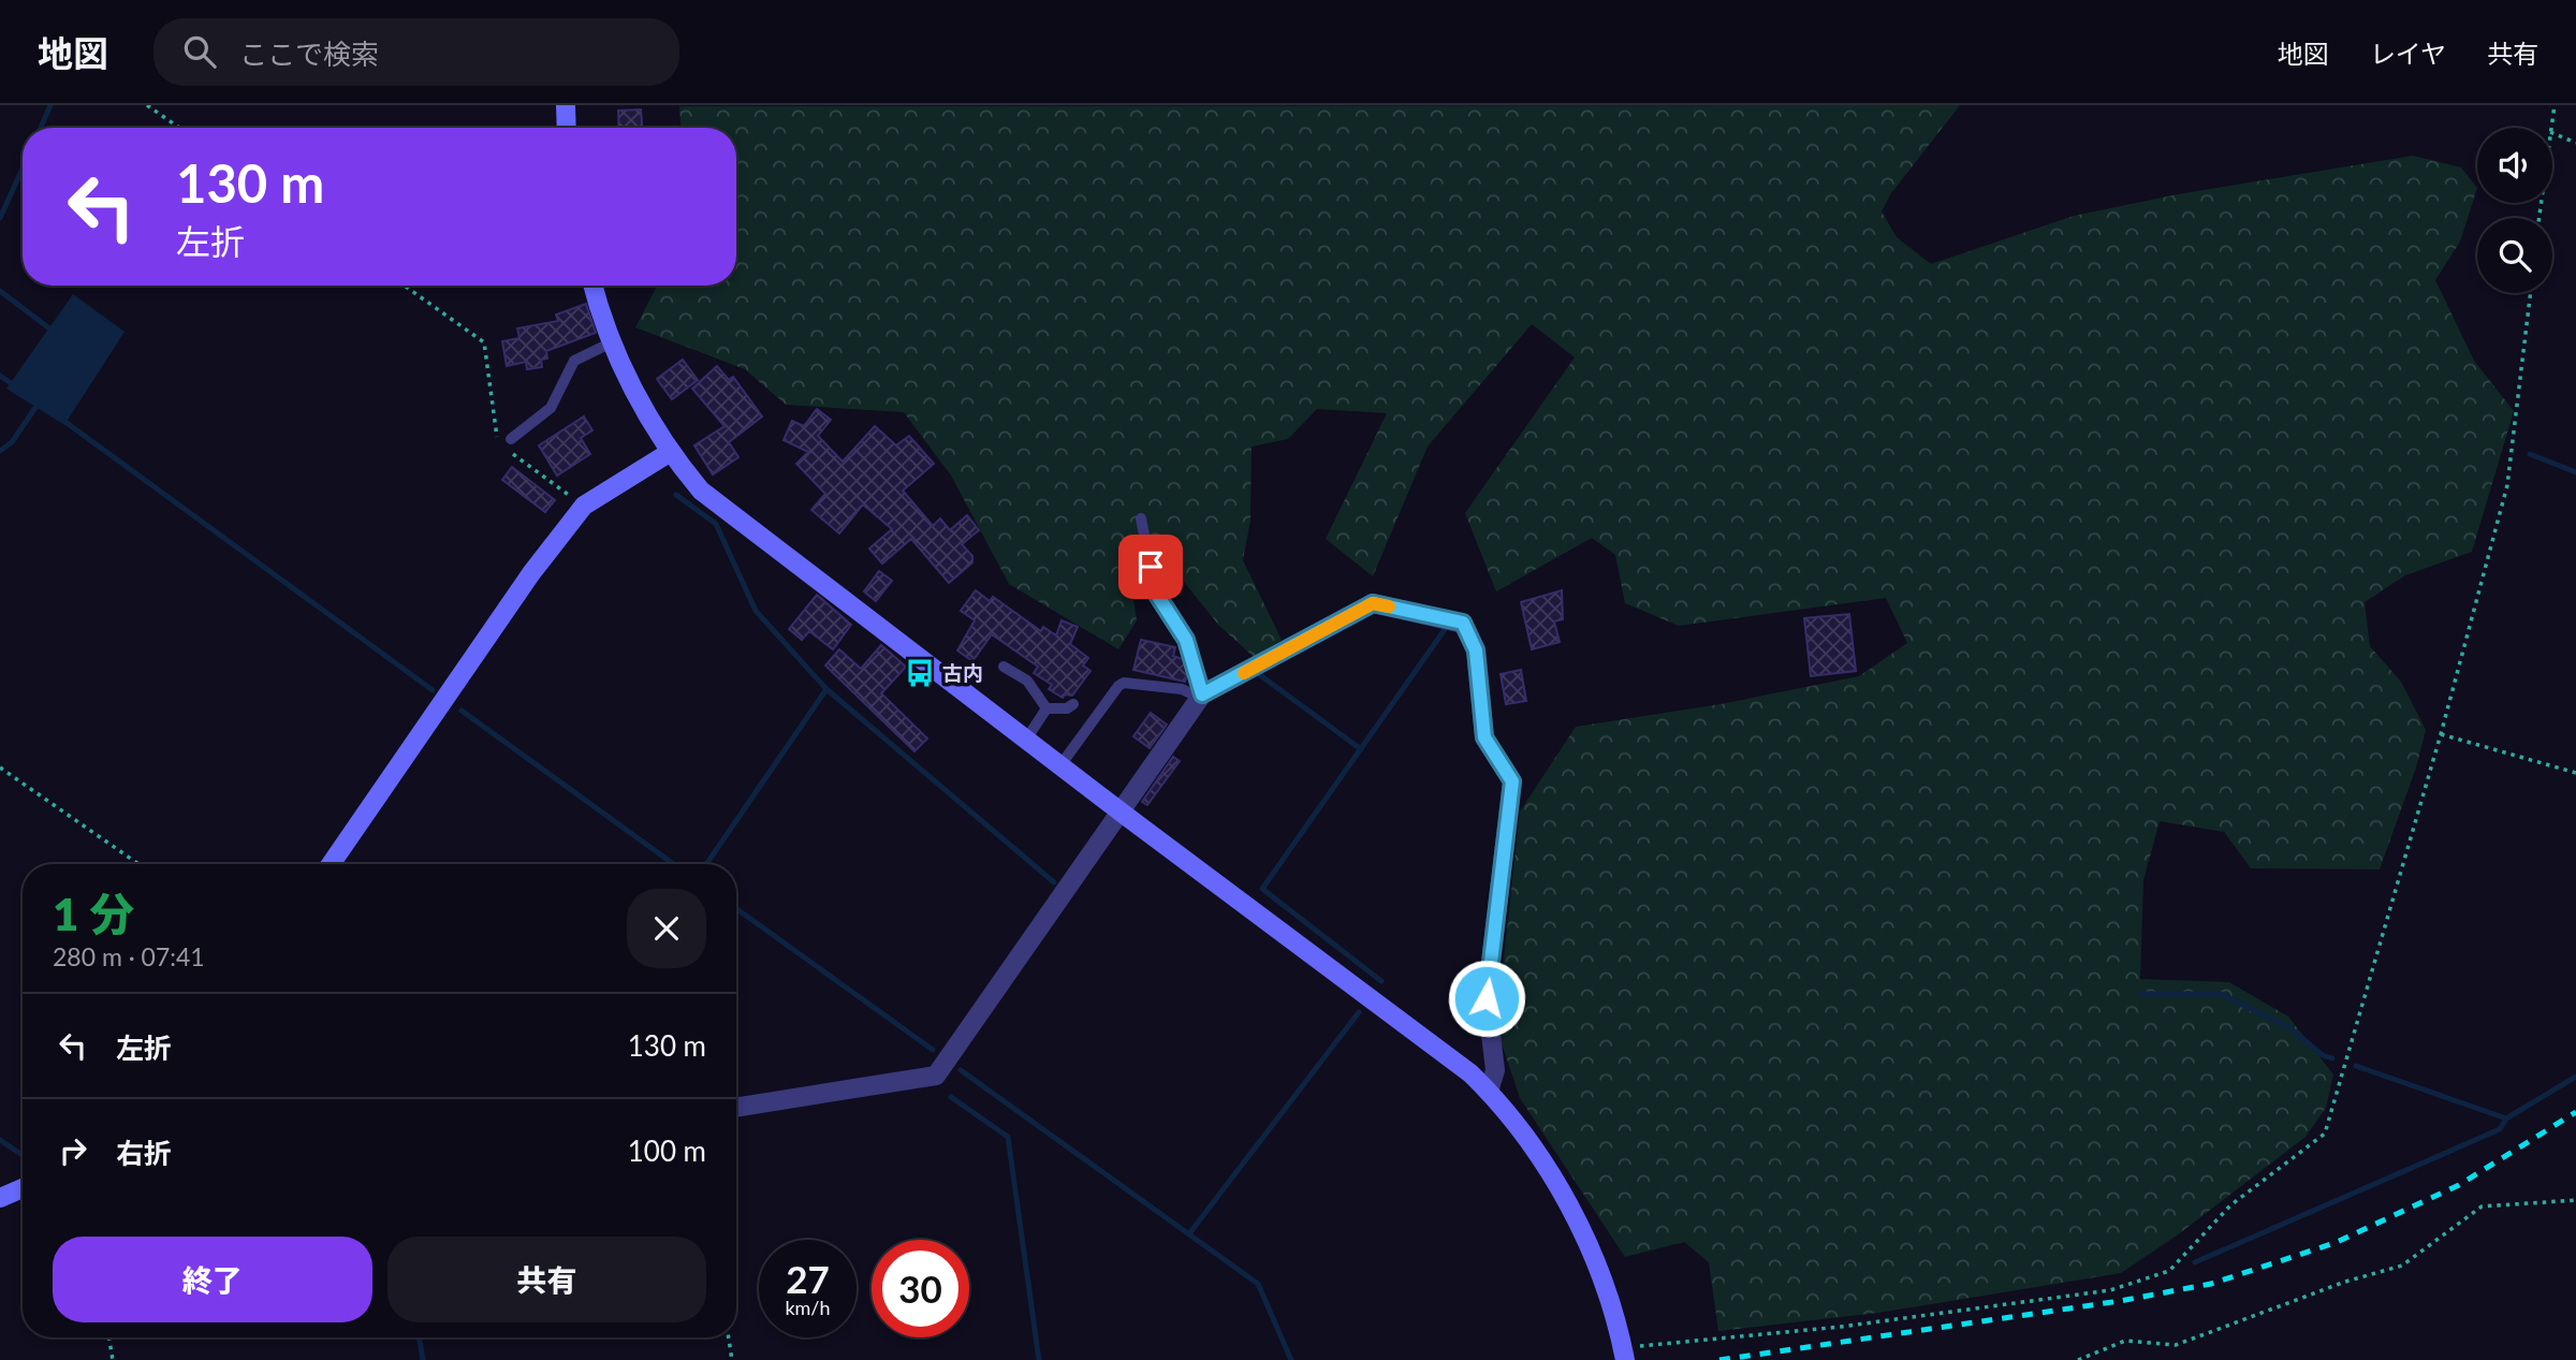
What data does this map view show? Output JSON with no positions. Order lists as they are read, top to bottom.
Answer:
{
  "places": {
    "bus stop": ["古内"]
  },
  "page": {
    "header": "地図",
    "search": "ここで検索",
    "nav": ["地図", "レイヤ", "共有"],
    "turn": ["130 m", "左折"],
    "heading": ["1 分", "280 m · 07:41"],
    "list": [
      {
        "name": "左折",
        "value": "130 m"
      },
      {
        "name": "右折",
        "value": "100 m"
      }
    ],
    "buttons": ["終了", "共有"],
    "speed": "27 km/h",
    "limit": "30"
  }
}
